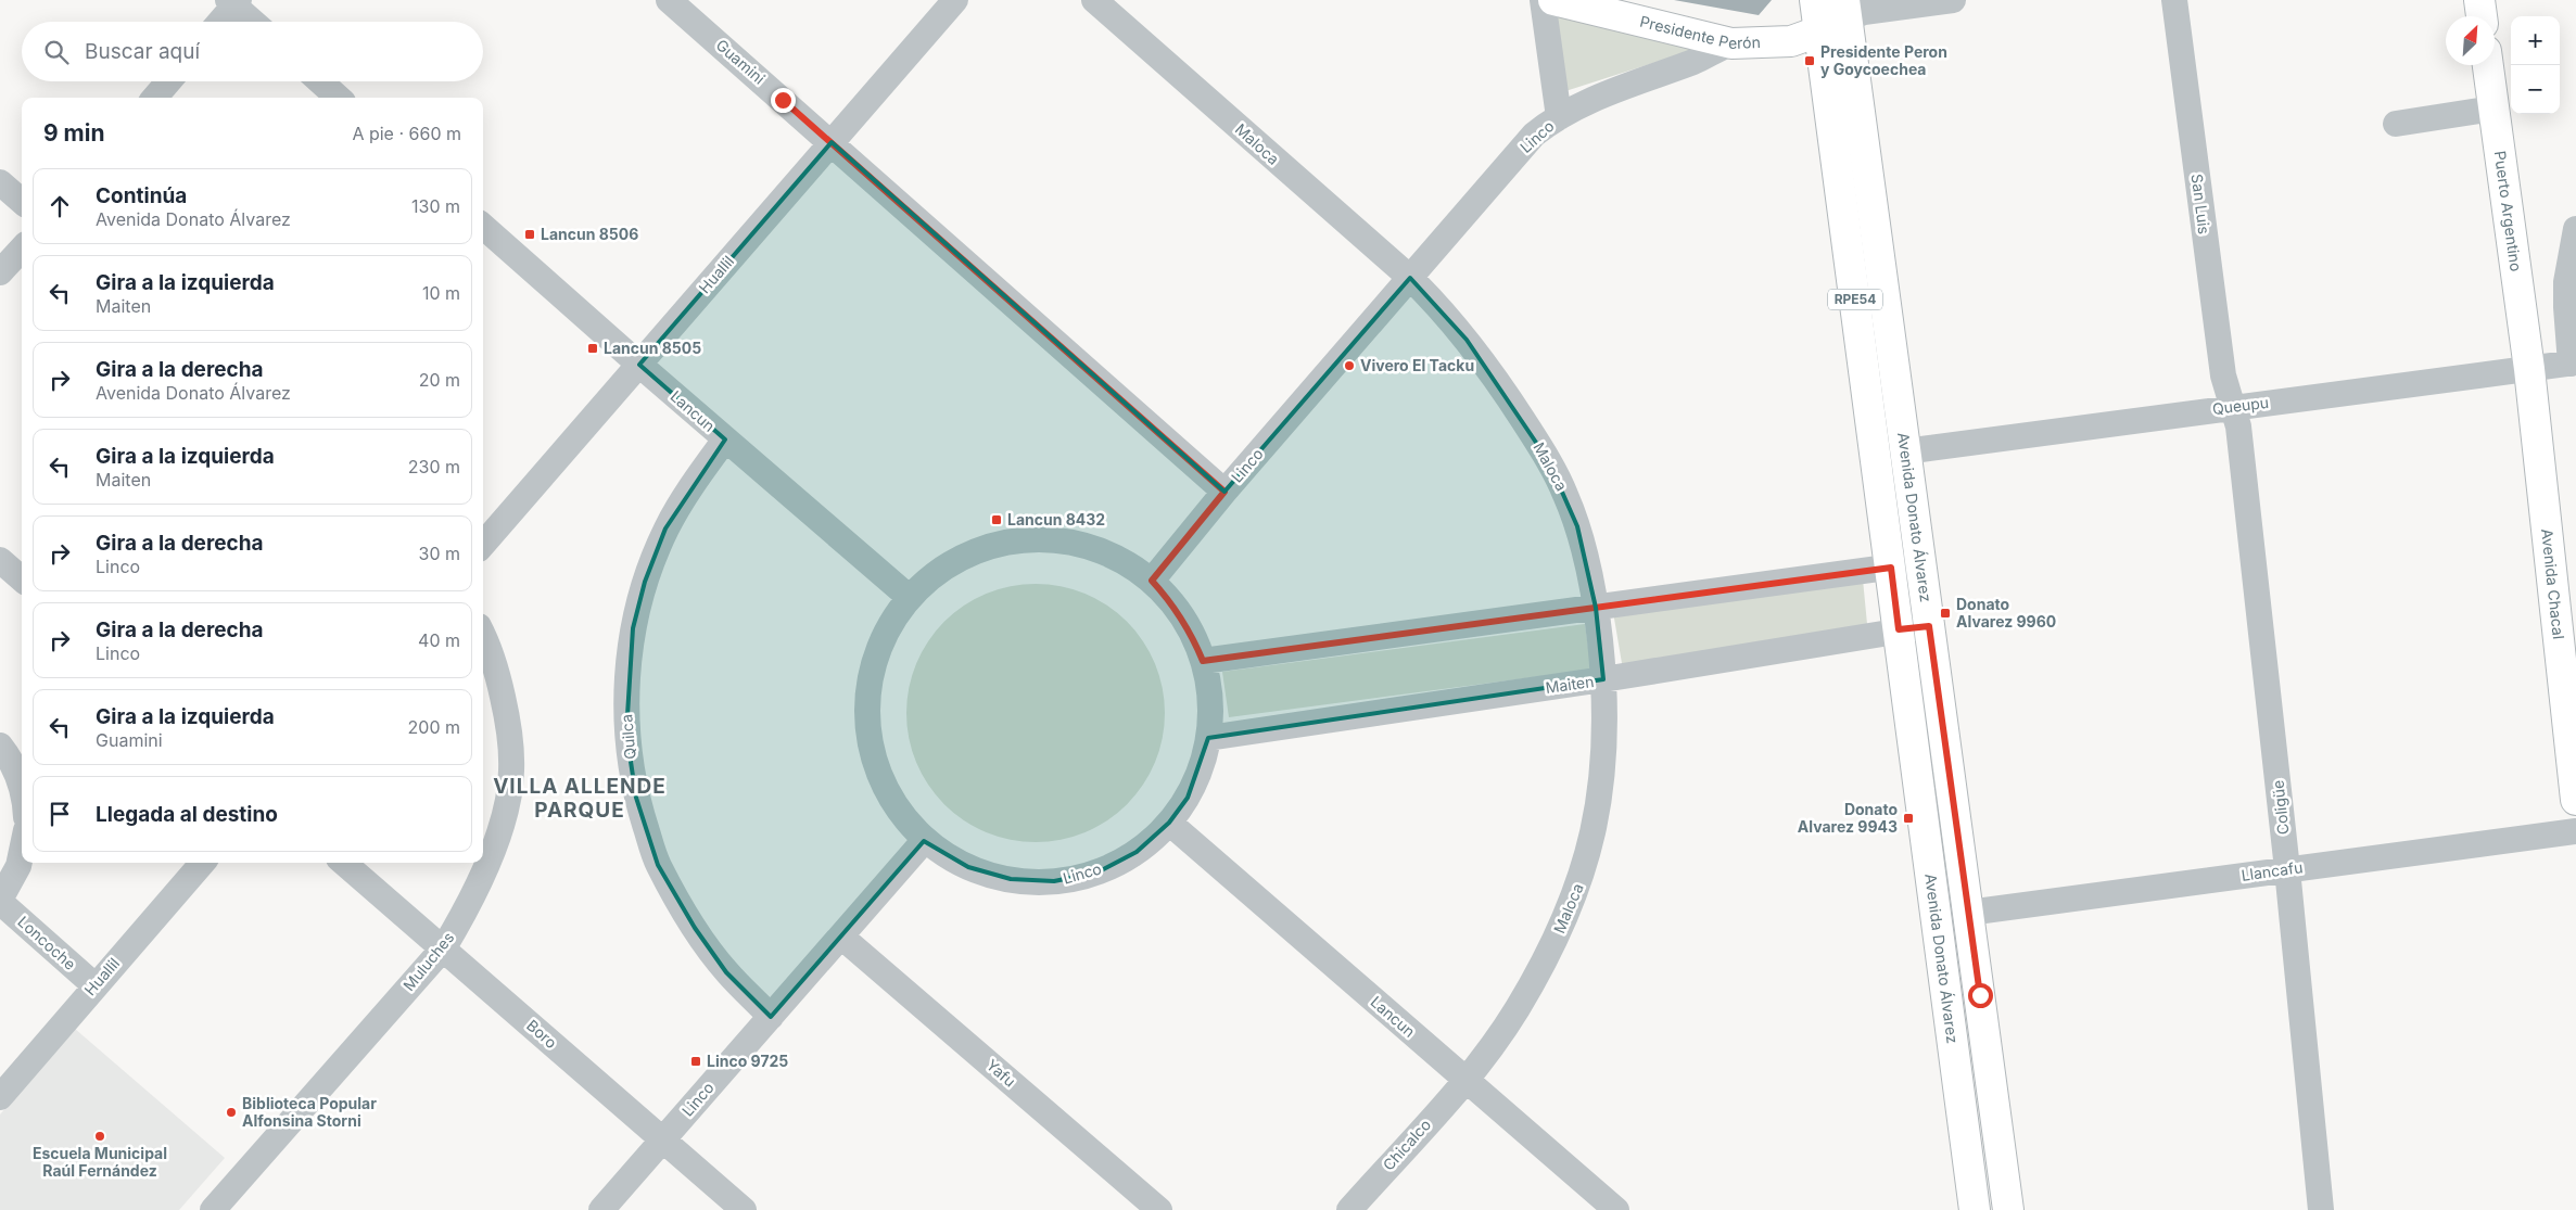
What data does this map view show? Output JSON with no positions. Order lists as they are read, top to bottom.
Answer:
{
  "streets": {
    "main road": [
      "Presidente Perón",
      "Puerto Argentino",
      "RPE54",
      "Avenida Donato Álvarez",
      "Avenida Chacal"
    ],
    "street": [
      "Guamini",
      "Linco",
      "Maloca",
      "San Luis",
      "Huallil",
      "Queupu",
      "Lancun",
      "Maiten",
      "Quilca",
      "Coligüe",
      "Llancafu",
      "Loncoche",
      "Muluches",
      "Boro",
      "Yafu",
      "Chicalco"
    ]
  },
  "crossings": [
    ["Presidente Perón", "Linco"],
    ["Presidente Perón", "RPE54"],
    ["Presidente Perón", "Avenida Donato Álvarez"],
    ["Guamini", "Linco"],
    ["Guamini", "Huallil"],
    ["Linco", "Maloca"],
    ["Linco", "Lancun"],
    ["Linco", "Maiten"],
    ["Linco", "Quilca"],
    ["Linco", "Boro"],
    ["Linco", "Yafu"],
    ["Maloca", "Lancun"],
    ["Maloca", "Maiten"],
    ["Maloca", "Chicalco"],
    ["San Luis", "Queupu"],
    ["San Luis", "Coligüe"],
    ["Puerto Argentino", "Queupu"],
    ["Puerto Argentino", "Avenida Chacal"],
    ["Huallil", "Lancun"],
    ["Huallil", "Loncoche"],
    ["RPE54", "Avenida Donato Álvarez"],
    ["Queupu", "Avenida Donato Álvarez"],
    ["Queupu", "Avenida Chacal"],
    ["Queupu", "Coligüe"],
    ["Lancun", "Quilca"],
    ["Lancun", "Chicalco"],
    ["Avenida Donato Álvarez", "Maiten"],
    ["Avenida Donato Álvarez", "Llancafu"],
    ["Coligüe", "Llancafu"],
    ["Muluches", "Boro"]
  ],
  "districts": ["VILLA ALLENDE PARQUE"],
  "places": {
    "transit": [
      "Presidente Peron y Goycoechea",
      "Lancun 8506",
      "Lancun 8505",
      "Lancun 8432",
      "Donato Alvarez 9960",
      "Donato Alvarez 9943",
      "Linco 9725"
    ],
    "other": ["Vivero El Tacku", "Biblioteca Popular Alfonsina Storni", "Escuela Municipal Raúl Fernández"]
  },
  "north": "top right",
  "page": {
    "map_buttons": ["+", "−"],
    "search": "Buscar aquí",
    "heading": ["9 min", "A pie · 660 m"],
    "list": [
      ["Continúa", "Avenida Donato Álvarez", "130 m"],
      ["Gira a la izquierda", "Maiten", "10 m"],
      ["Gira a la derecha", "Avenida Donato Álvarez", "20 m"],
      ["Gira a la izquierda", "Maiten", "230 m"],
      ["Gira a la derecha", "Linco", "30 m"],
      ["Gira a la derecha", "Linco", "40 m"],
      ["Gira a la izquierda", "Guamini", "200 m"],
      "Llegada al destino"
    ]
  }
}
